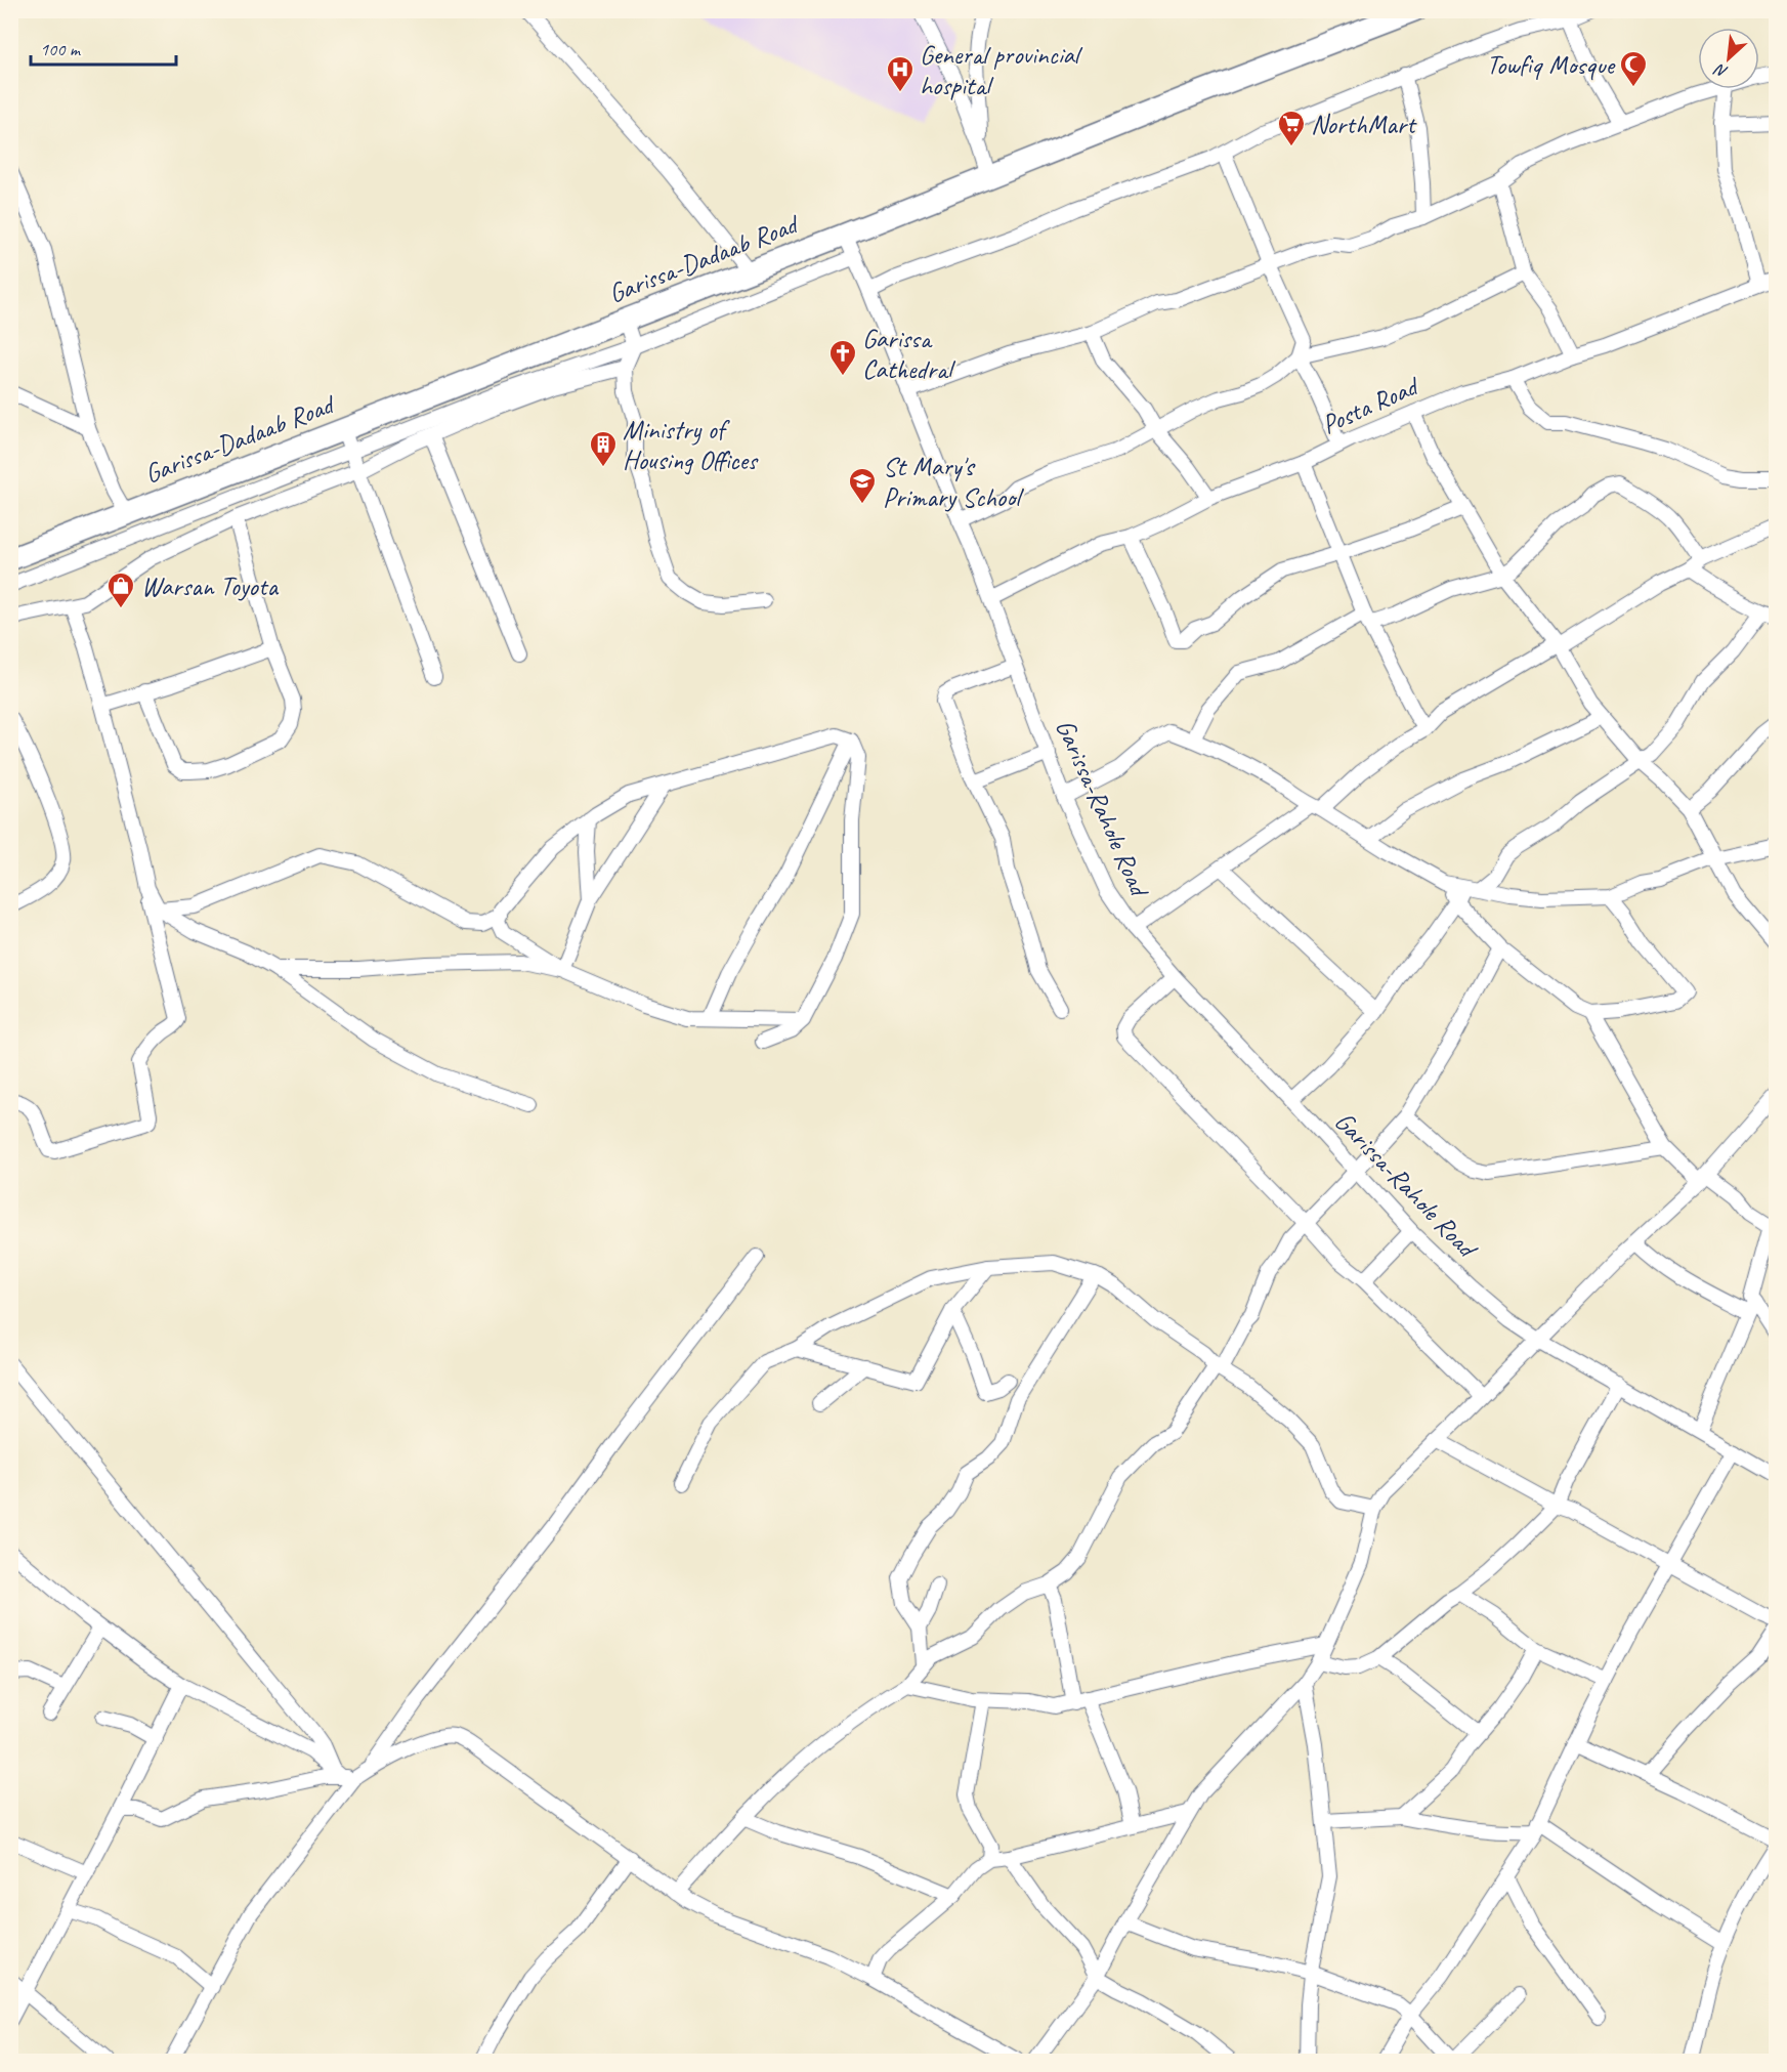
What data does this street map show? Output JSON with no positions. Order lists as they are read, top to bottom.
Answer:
{
  "streets": {
    "highway": ["Garissa-Dadaab Road"],
    "street": ["Posta Road", "Garissa-Rahole Road"]
  },
  "crossings": [
    ["Garissa-Dadaab Road", "Garissa-Rahole Road"],
    ["Posta Road", "Garissa-Rahole Road"]
  ],
  "places": {
    "mosque": ["Towfiq Mosque"],
    "hospital": ["General provincial hospital"],
    "supermarket": ["NorthMart"],
    "church": ["Garissa Cathedral"],
    "building": ["Ministry of Housing Offices"],
    "school or university": ["St Mary's Primary School"],
    "shop": ["Warsan Toyota"]
  },
  "scale_bar": "100 m",
  "north": "bottom left"
}
